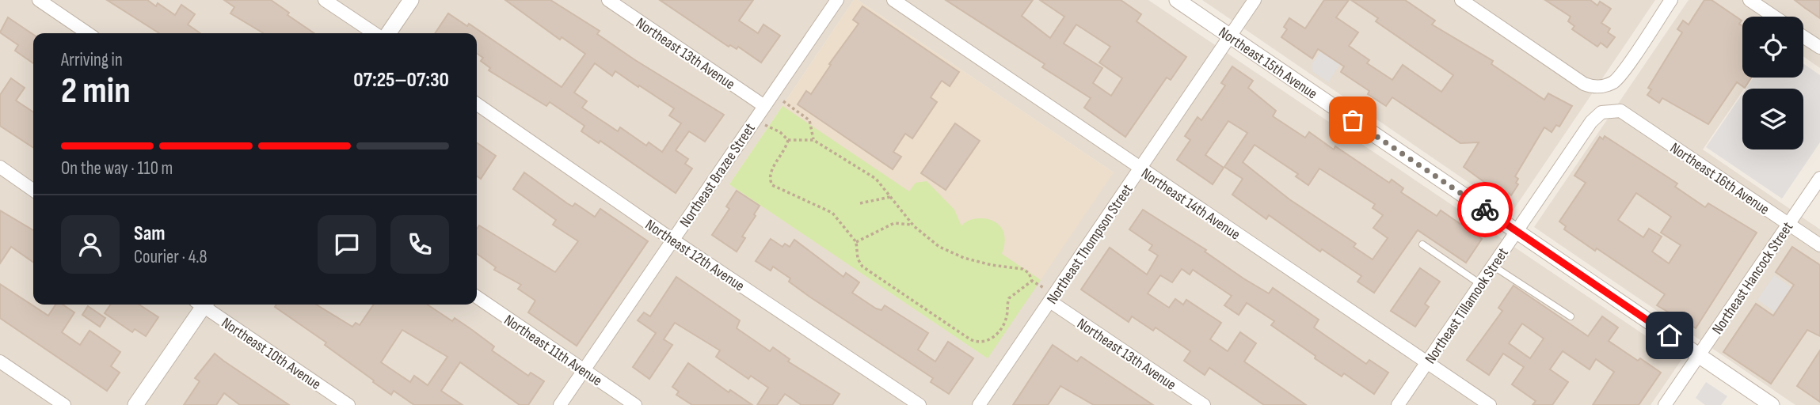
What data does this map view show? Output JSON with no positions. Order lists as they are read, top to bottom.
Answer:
{
  "streets": {
    "street": [
      "Northeast 13th Avenue",
      "Northeast 15th Avenue",
      "Northeast Brazee Street",
      "Northeast 16th Avenue",
      "Northeast 14th Avenue",
      "Northeast Thompson Street",
      "Northeast 12th Avenue",
      "Northeast Hancock Street",
      "Northeast Tillamook Street",
      "Northeast 11th Avenue",
      "Northeast 10th Avenue"
    ]
  },
  "crossings": [
    ["Northeast 13th Avenue", "Northeast Brazee Street"],
    ["Northeast 13th Avenue", "Northeast Thompson Street"],
    ["Northeast 15th Avenue", "Northeast Thompson Street"],
    ["Northeast 15th Avenue", "Northeast Hancock Street"],
    ["Northeast 15th Avenue", "Northeast Tillamook Street"],
    ["Northeast Brazee Street", "Northeast 12th Avenue"],
    ["Northeast Brazee Street", "Northeast 11th Avenue"],
    ["Northeast 16th Avenue", "Northeast Hancock Street"],
    ["Northeast 16th Avenue", "Northeast Tillamook Street"],
    ["Northeast 14th Avenue", "Northeast Thompson Street"],
    ["Northeast 14th Avenue", "Northeast Tillamook Street"]
  ],
  "page": {
    "heading": ["2 min", "Arriving in", "07:25–07:30"],
    "panel": ["Sam", "Courier · 4.8"],
    "bar": "On the way · 110 m"
  }
}
